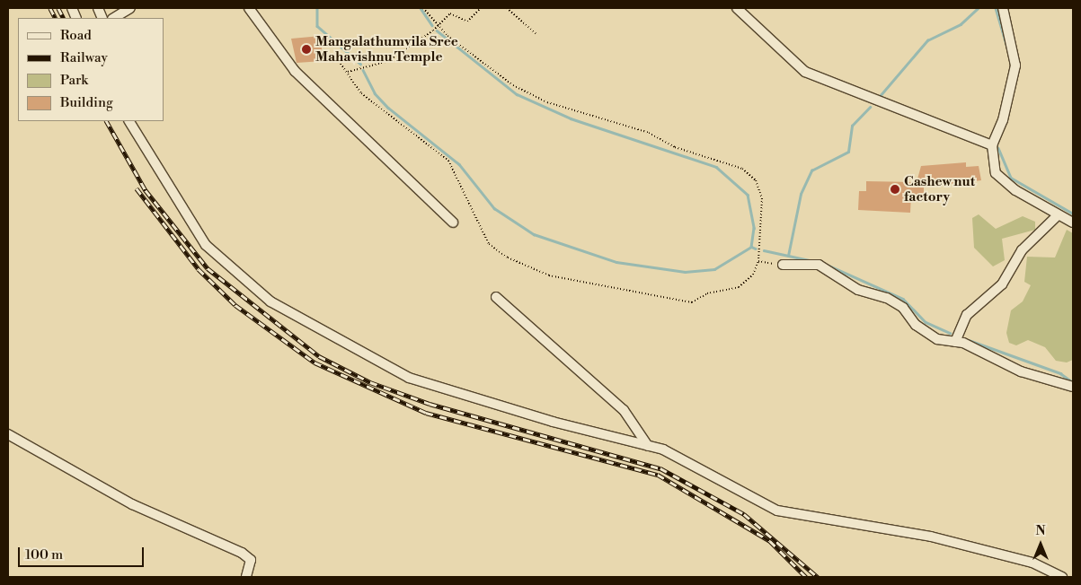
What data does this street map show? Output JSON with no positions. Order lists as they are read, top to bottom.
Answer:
{
  "places": ["Mangalathumvila Sree Mahavishnu Temple", "Cashew nut factory"],
  "legend": [
    "Road",
    "Railway",
    "Park",
    "Building"
  ],
  "scale_bar": "100 m",
  "north": "top"
}
